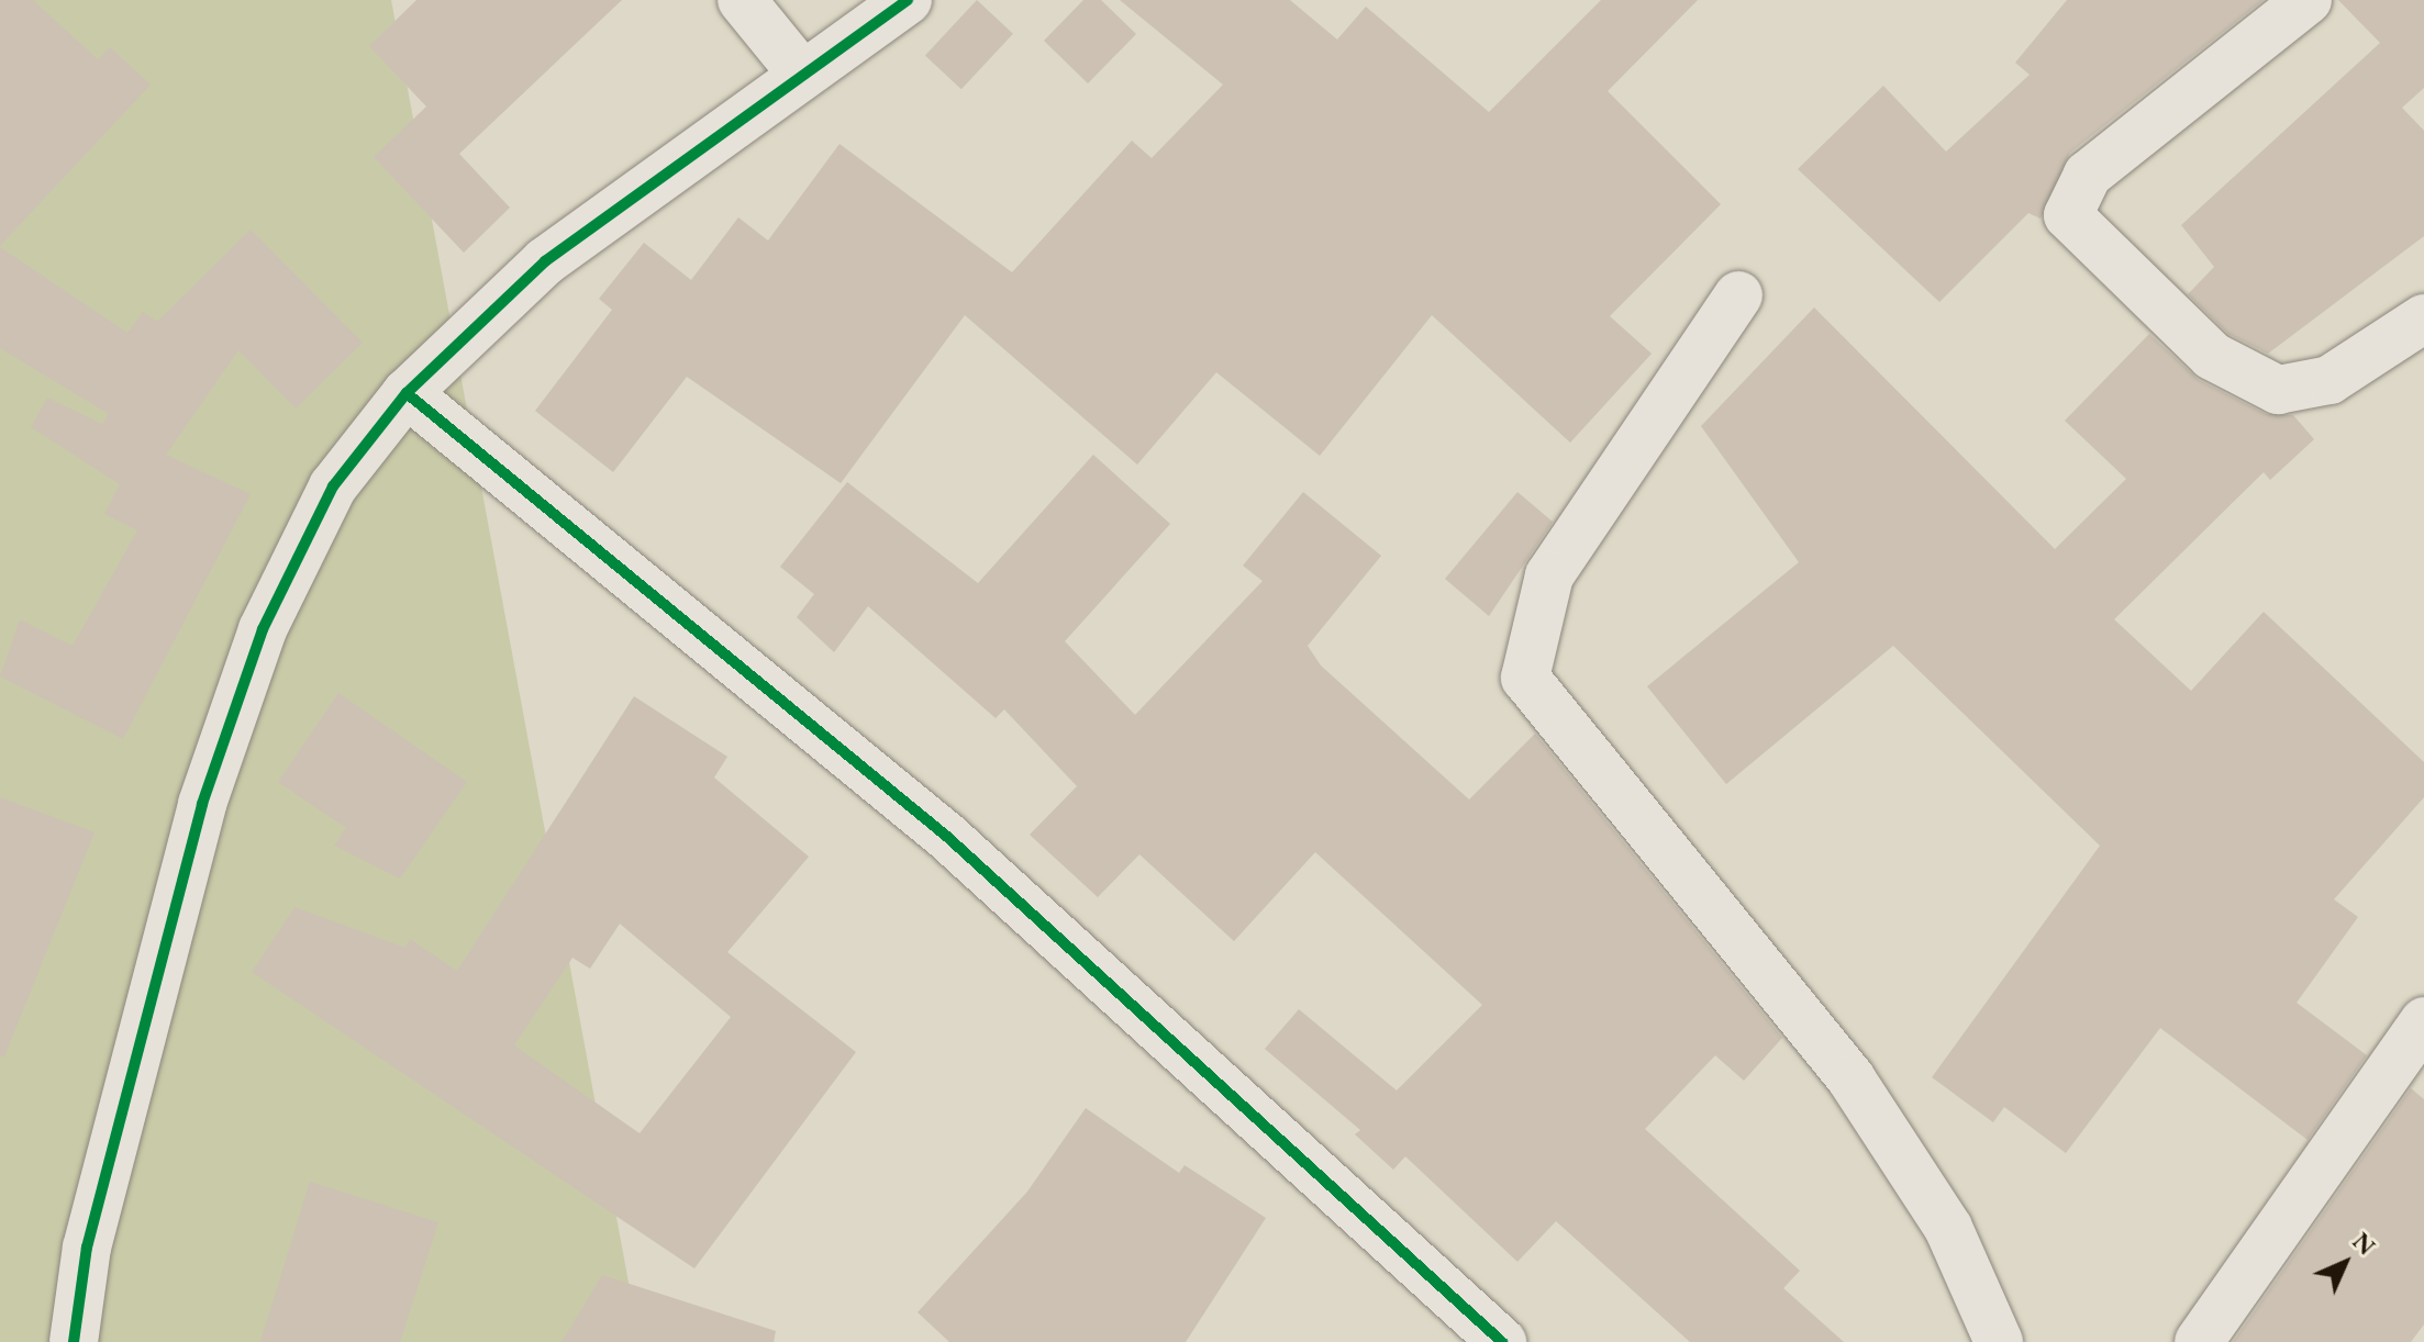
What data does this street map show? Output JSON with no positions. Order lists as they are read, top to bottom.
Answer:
{
  "north": "top right"
}
